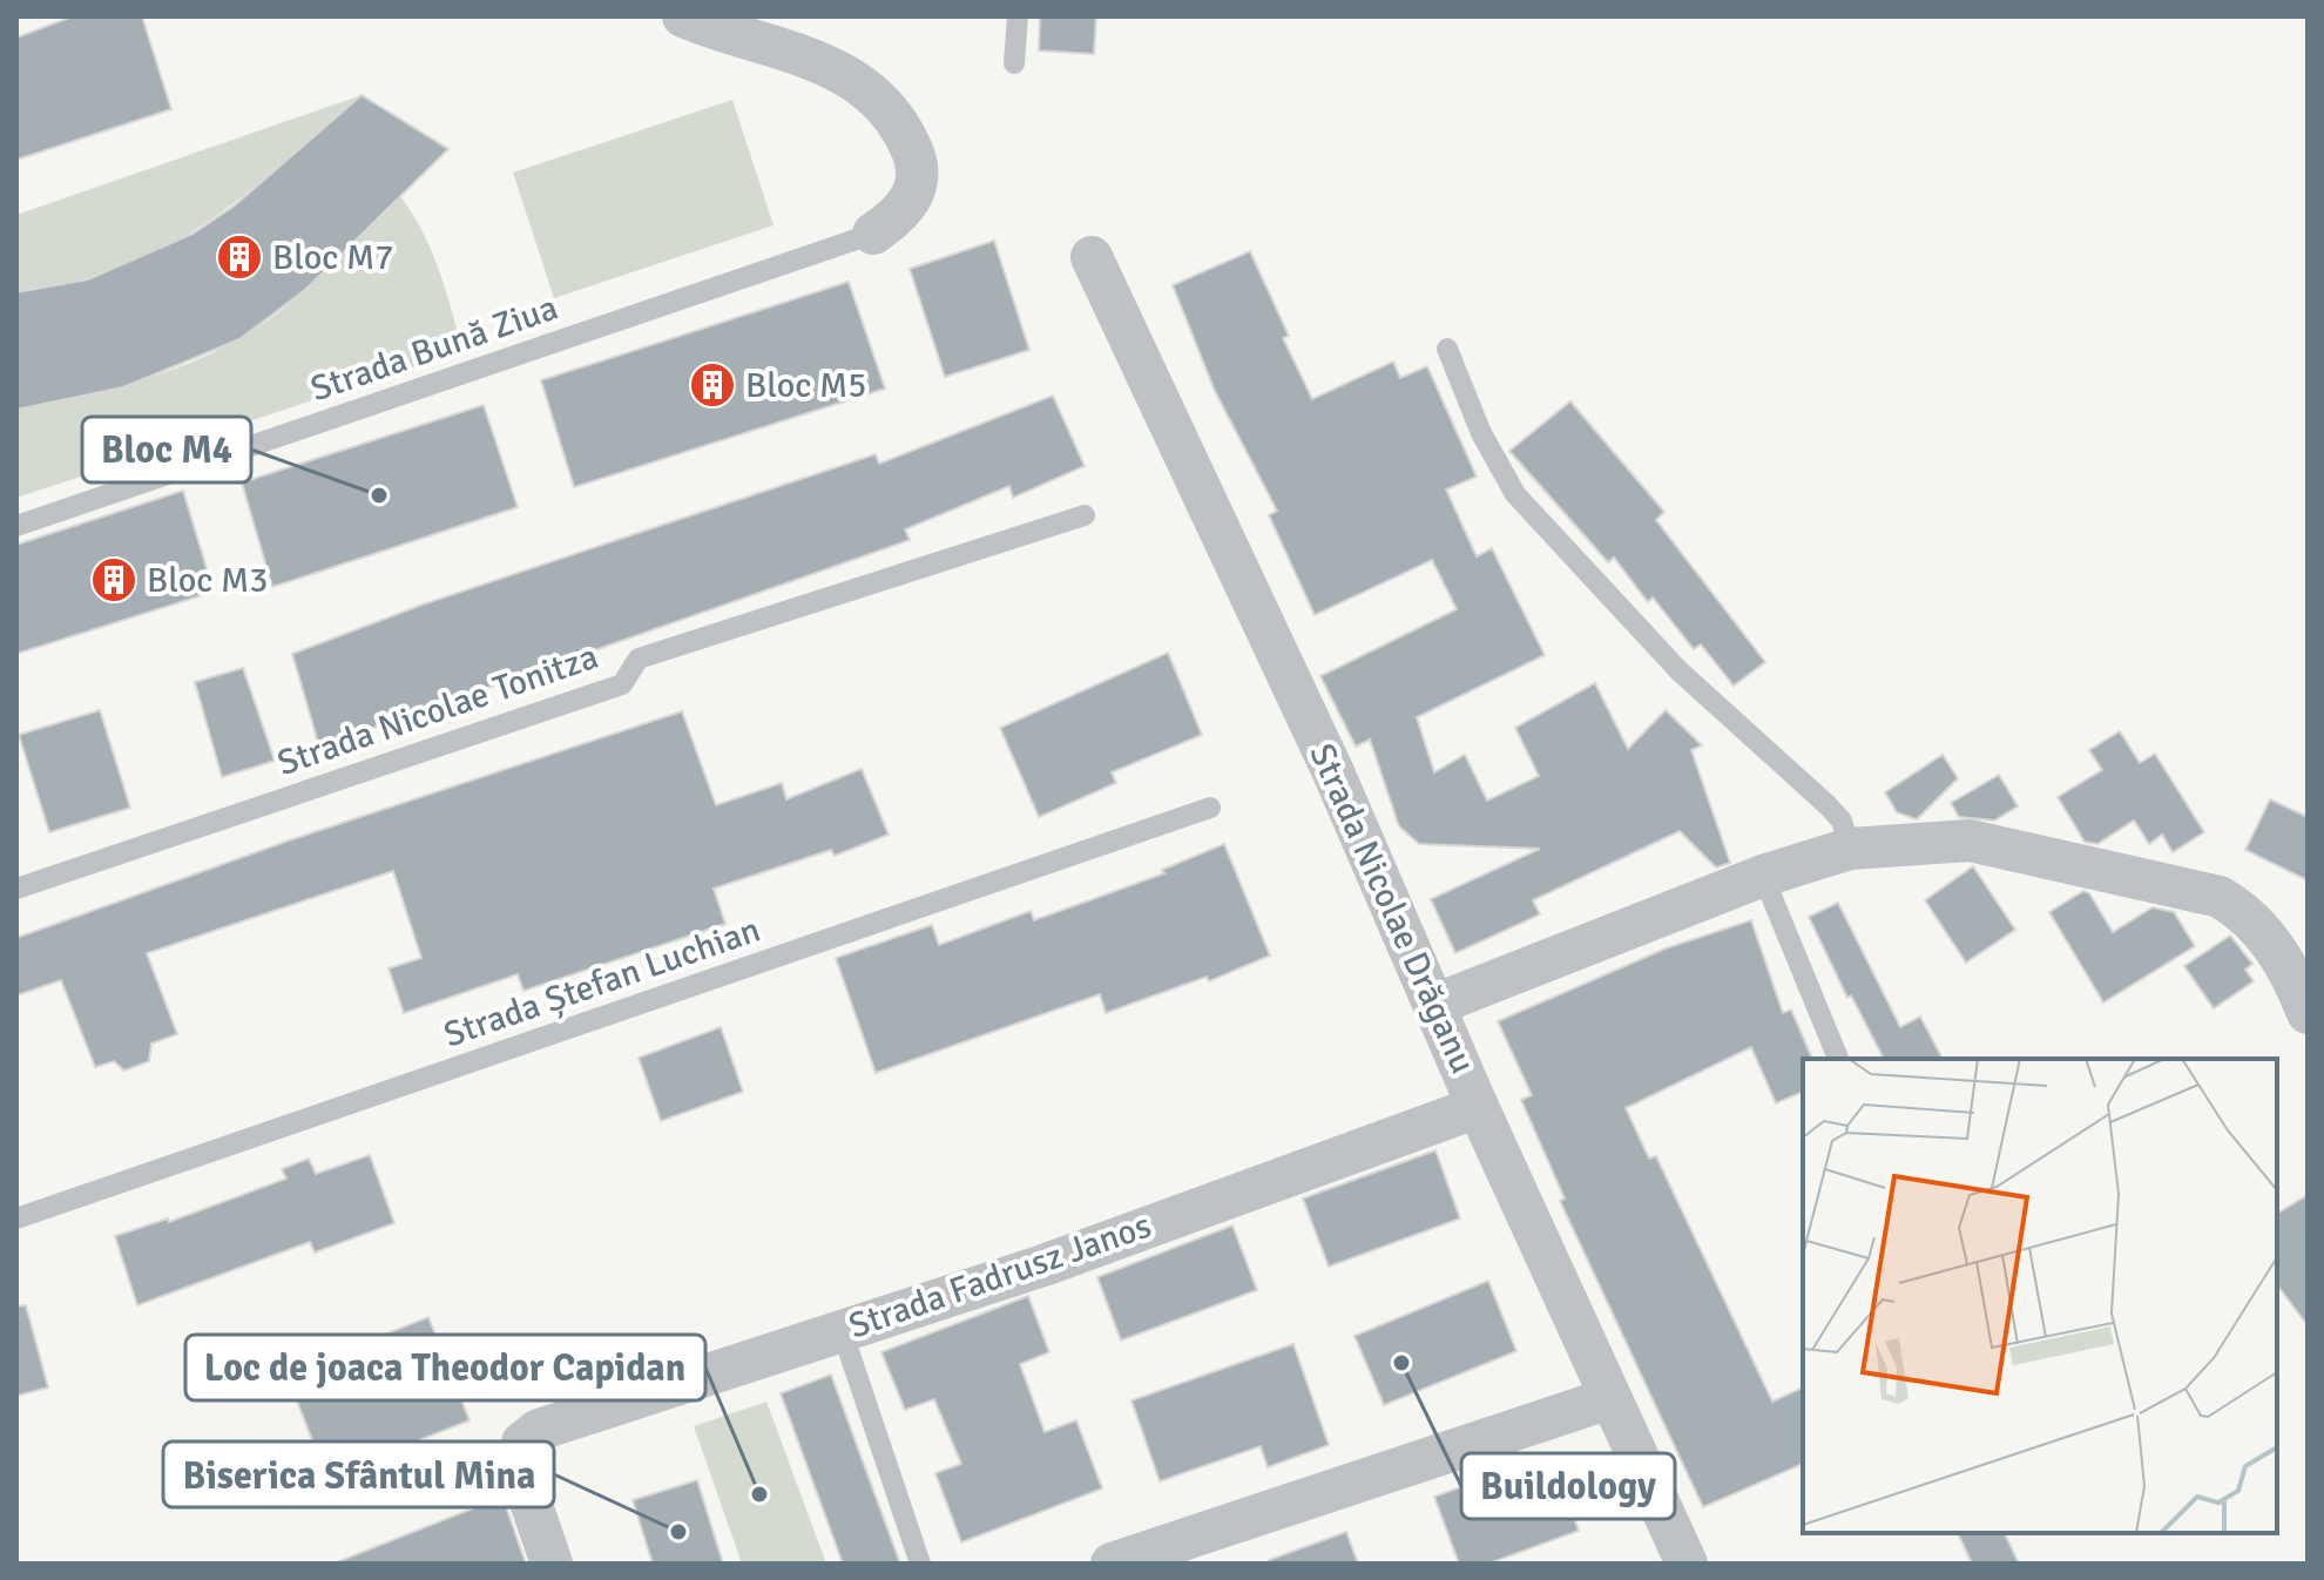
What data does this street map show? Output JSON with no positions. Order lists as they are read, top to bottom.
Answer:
{
  "streets": {
    "street": ["Strada Nicolae Drăganu", "Strada Fadrusz Janos"],
    "lane": ["Strada Bună Ziua", "Strada Nicolae Tonitza", "Strada Ștefan Luchian"]
  },
  "crossings": [
    ["Strada Nicolae Drăganu", "Strada Fadrusz Janos"]
  ],
  "places": {
    "building": ["Bloc M7", "Bloc M5", "Bloc M3"],
    "other": [
      "Bloc M4",
      "Buildology",
      "Loc de joaca Theodor Capidan",
      "Biserica Sfântul Mina"
    ]
  }
}
